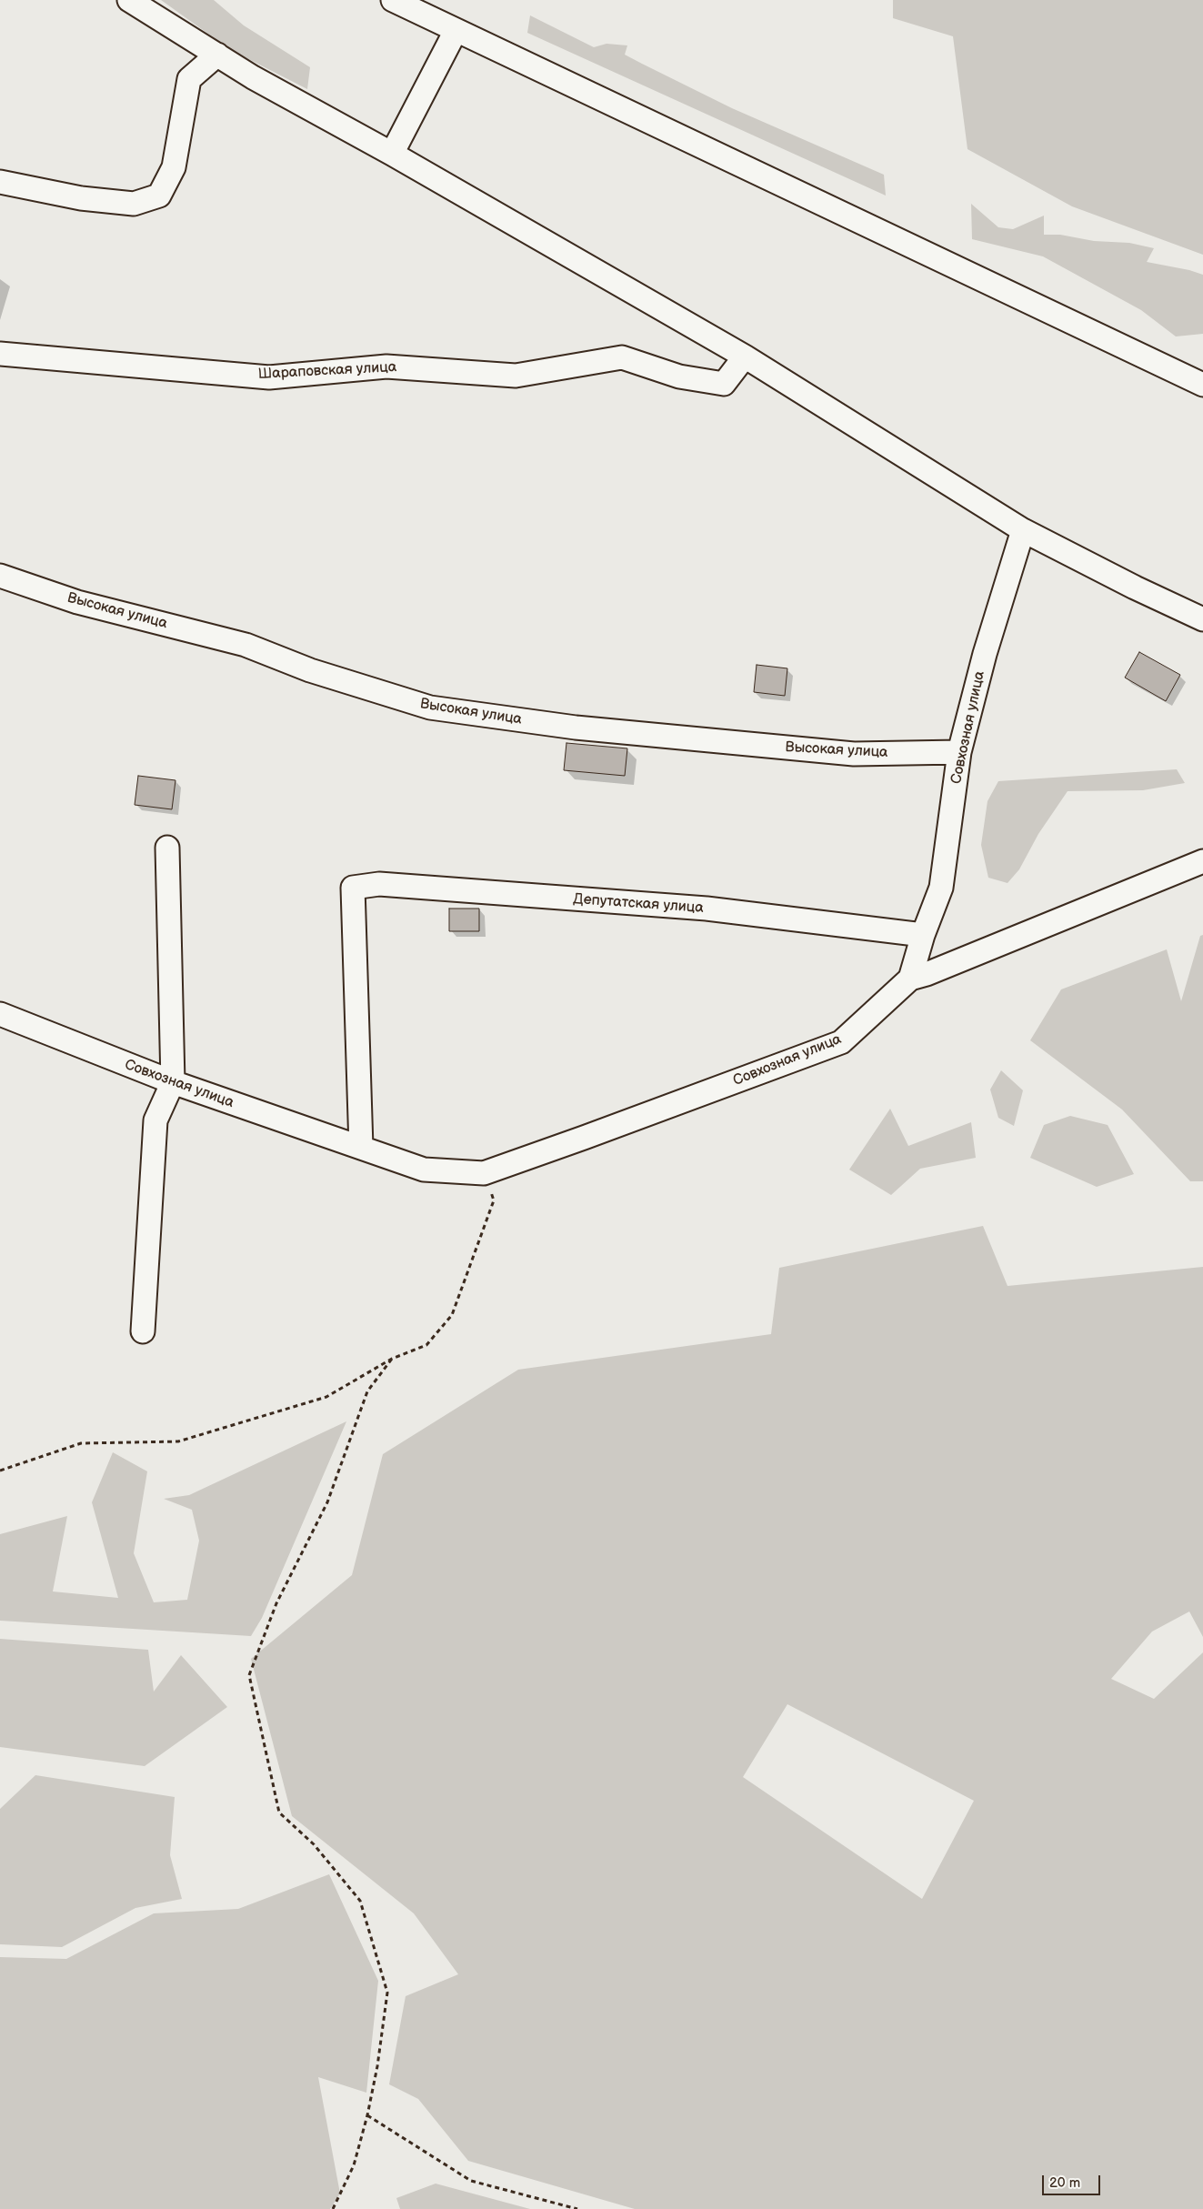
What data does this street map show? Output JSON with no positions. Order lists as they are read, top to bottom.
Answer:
{
  "streets": {
    "street": [
      "Шараповская улица",
      "Высокая улица",
      "Совхозная улица",
      "Депутатская улица"
    ]
  },
  "crossings": [
    ["Высокая улица", "Совхозная улица"],
    ["Совхозная улица", "Депутатская улица"]
  ],
  "scale_bar": "20 m"
}
